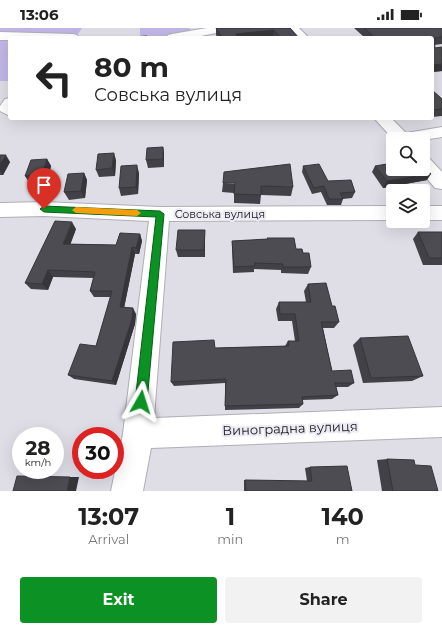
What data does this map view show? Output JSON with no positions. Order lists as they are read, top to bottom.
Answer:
{
  "streets": {
    "street": ["Совська вулиця", "Виноградна вулиця"]
  },
  "page": {
    "status": "13:06",
    "turn": ["80 m", "Совська вулиця"],
    "speed": "28 km/h",
    "limit": "30",
    "eta": [
      "13:07",
      "Arrival",
      "1",
      "min",
      "140",
      "m"
    ],
    "buttons": ["Exit", "Share"]
  }
}
